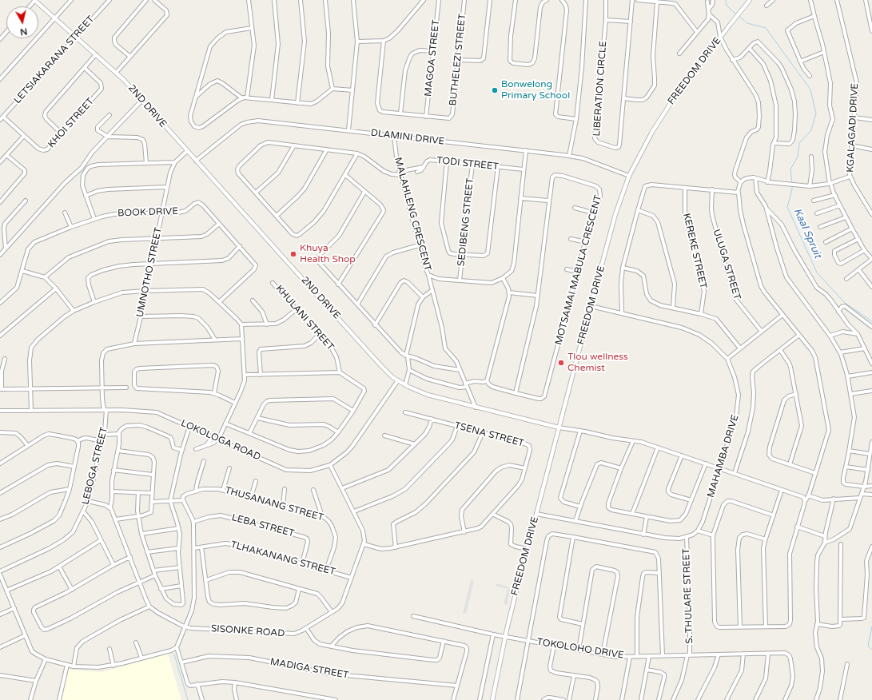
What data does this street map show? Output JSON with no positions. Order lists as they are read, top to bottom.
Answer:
{
  "streets": {
    "street": [
      "MAGOA STREET",
      "LETSIAKARANA STREET",
      "BUTHELEZI STREET",
      "FREEDOM DRIVE",
      "LIBERATION CIRCLE",
      "2ND DRIVE",
      "KHOI STREET",
      "KGALAGADI DRIVE",
      "DLAMINI DRIVE",
      "TODI STREET",
      "BOOK DRIVE",
      "MALAHLENG CRESCENT",
      "SEDIBENG STREET",
      "KEREKE STREET",
      "ULUGA STREET",
      "MOTSAMAI MABULA CRESCENT",
      "UMNOTHO STREET",
      "KHULANI STREET",
      "TSENA STREET",
      "LOKOLOGA ROAD",
      "MAHAMBA DRIVE",
      "LEBOGA STREET",
      "THUSANANG STREET",
      "LEBA STREET",
      "TLHAKANANG STREET",
      "S. THULARE STREET",
      "SISONKE ROAD",
      "TOKOLOHO DRIVE",
      "MADIGA STREET"
    ]
  },
  "crossings": [
    ["MAGOA STREET", "BUTHELEZI STREET"],
    ["LETSIAKARANA STREET", "2ND DRIVE"],
    ["LETSIAKARANA STREET", "KHOI STREET"],
    ["FREEDOM DRIVE", "2ND DRIVE"],
    ["FREEDOM DRIVE", "DLAMINI DRIVE"],
    ["FREEDOM DRIVE", "MAHAMBA DRIVE"],
    ["FREEDOM DRIVE", "TOKOLOHO DRIVE"],
    ["2ND DRIVE", "DLAMINI DRIVE"],
    ["2ND DRIVE", "UMNOTHO STREET"],
    ["2ND DRIVE", "LOKOLOGA ROAD"],
    ["DLAMINI DRIVE", "MALAHLENG CRESCENT"],
    ["TODI STREET", "SEDIBENG STREET"],
    ["BOOK DRIVE", "UMNOTHO STREET"],
    ["MALAHLENG CRESCENT", "SEDIBENG STREET"],
    ["UMNOTHO STREET", "LEBOGA STREET"],
    ["TSENA STREET", "SISONKE ROAD"],
    ["LOKOLOGA ROAD", "LEBOGA STREET"],
    ["LOKOLOGA ROAD", "SISONKE ROAD"],
    ["THUSANANG STREET", "TLHAKANANG STREET"],
    ["LEBA STREET", "TLHAKANANG STREET"],
    ["TLHAKANANG STREET", "SISONKE ROAD"],
    ["S. THULARE STREET", "TOKOLOHO DRIVE"]
  ],
  "water": ["Kaal Spruit"],
  "places": ["Bonwelong Primary School", "Khuya Health Shop", "Tlou wellness Chemist"],
  "north": "bottom"
}
